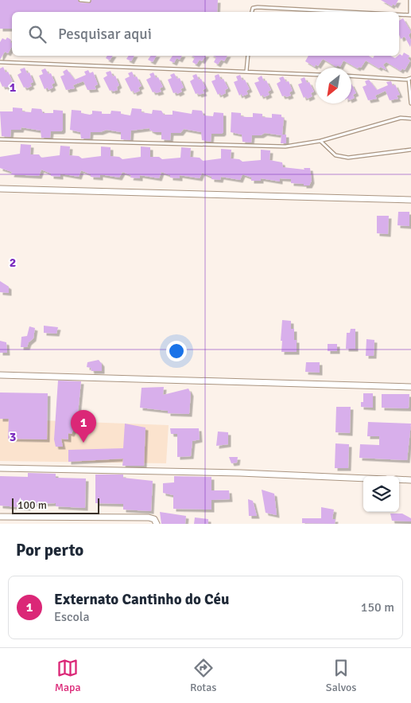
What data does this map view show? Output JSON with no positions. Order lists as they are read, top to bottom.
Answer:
{
  "scale_bar": "100 m",
  "north": "bottom left",
  "page": {
    "search": "Pesquisar aqui",
    "pins": "1",
    "scale": "100 m",
    "heading": "Por perto",
    "list": [
      {
        "mark": "1",
        "name": "Externato Cantinho do Céu",
        "note": "Escola",
        "value": "150 m"
      }
    ],
    "nav": ["Mapa", "Rotas", "Salvos"]
  },
  "grid": {
    "rows": ["1", "2", "3"]
  }
}
